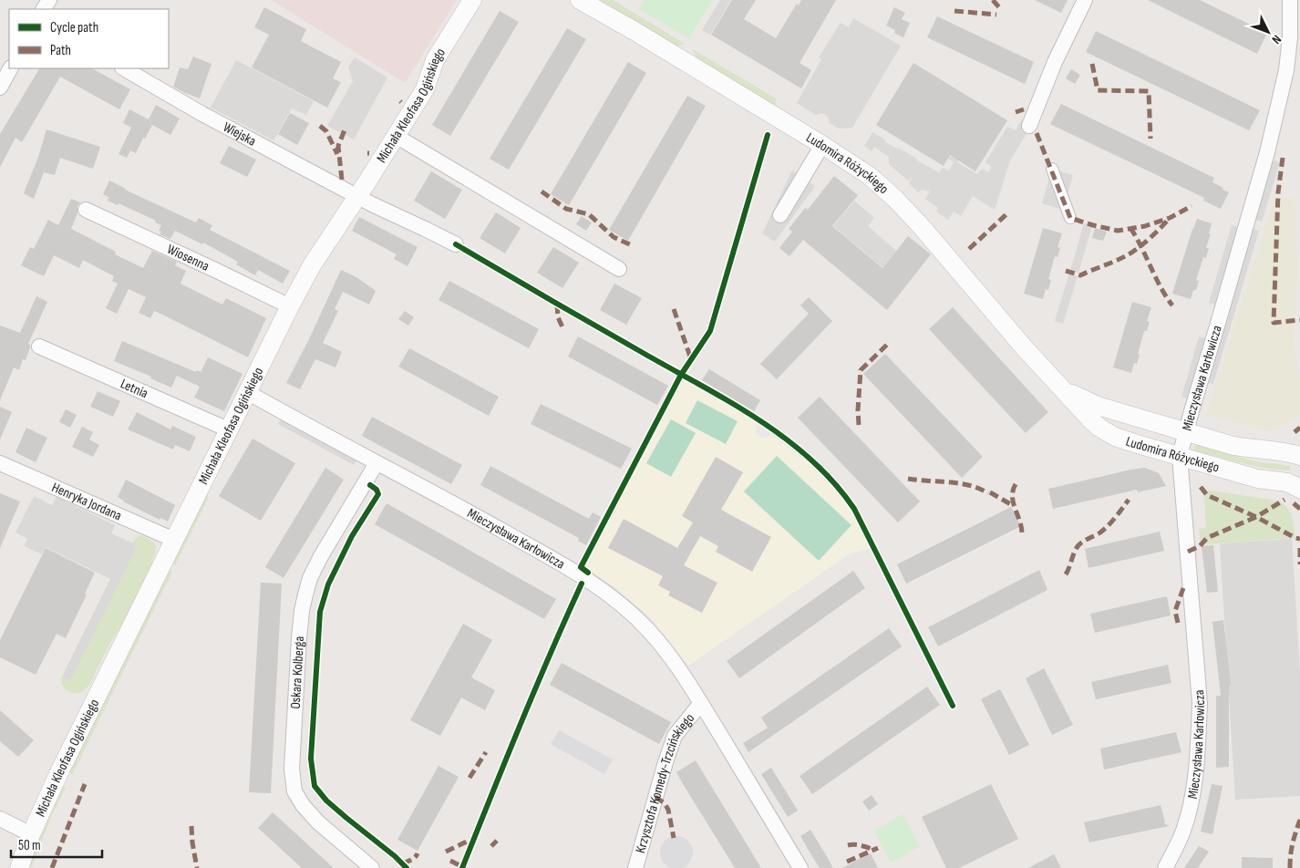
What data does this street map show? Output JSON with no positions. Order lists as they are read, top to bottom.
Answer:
{
  "streets": {
    "street": [
      "Michała Kleofasa Ogińskiego",
      "Wiejska",
      "Ludomira Różyckiego",
      "Wiosenna",
      "Mieczysława Karłowicza",
      "Letnia",
      "Henryka Jordana",
      "Oskara Kolberga",
      "Krzysztofa Komedy-Trzcińskiego"
    ]
  },
  "crossings": [
    ["Michała Kleofasa Ogińskiego", "Wiejska"],
    ["Michała Kleofasa Ogińskiego", "Wiosenna"],
    ["Michała Kleofasa Ogińskiego", "Mieczysława Karłowicza"],
    ["Michała Kleofasa Ogińskiego", "Letnia"],
    ["Michała Kleofasa Ogińskiego", "Henryka Jordana"],
    ["Ludomira Różyckiego", "Mieczysława Karłowicza"],
    ["Mieczysława Karłowicza", "Oskara Kolberga"],
    ["Mieczysława Karłowicza", "Krzysztofa Komedy-Trzcińskiego"]
  ],
  "legend": ["Cycle path", "Path"],
  "scale_bar": "50 m",
  "north": "bottom right"
}
